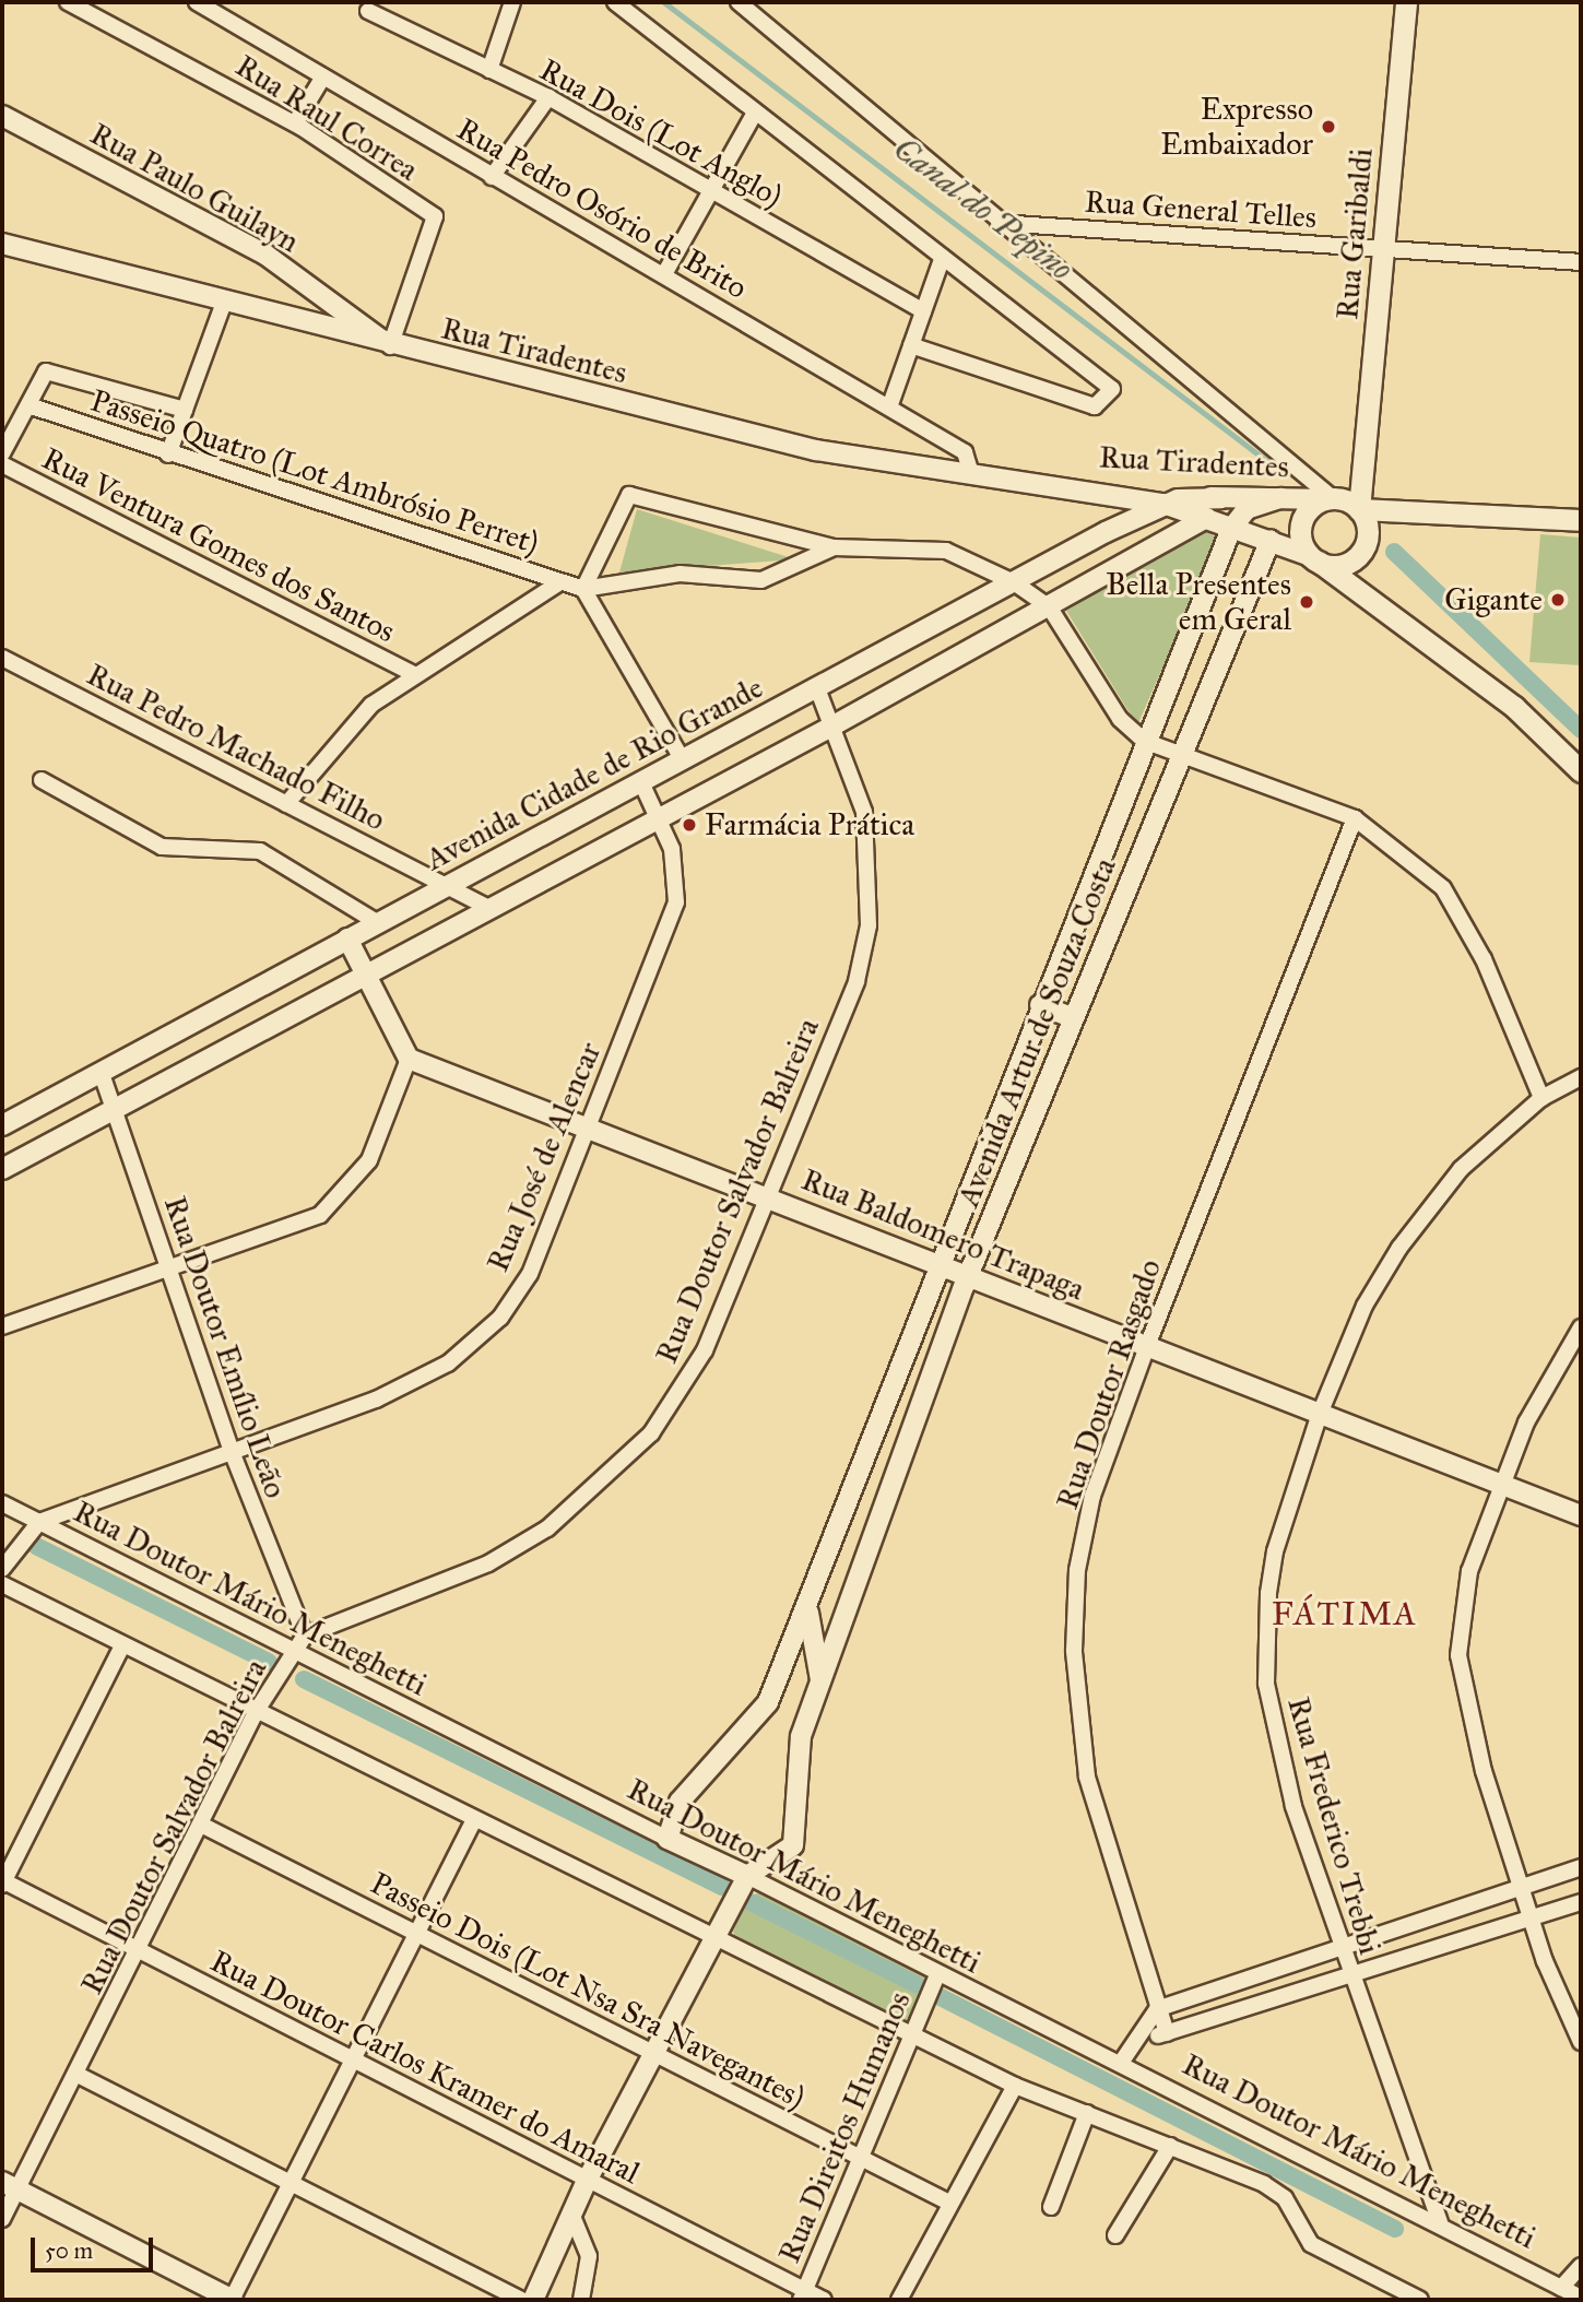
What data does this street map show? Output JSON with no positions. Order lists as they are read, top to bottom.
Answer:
{
  "streets": {
    "main road": ["Rua Garibaldi", "Rua Tiradentes"],
    "street": [
      "Rua Raul Correa",
      "Rua Dois (Lot Anglo)",
      "Rua Paulo Guilayn",
      "Rua Pedro Osório de Brito",
      "Rua General Telles",
      "Passeio Quatro (Lot Ambrósio Perret)",
      "Rua Ventura Gomes dos Santos",
      "Rua Pedro Machado Filho",
      "Avenida Cidade de Rio Grande",
      "Avenida Artur de Souza Costa",
      "Rua José de Alencar",
      "Rua Doutor Salvador Balreira",
      "Rua Baldomero Trapaga",
      "Rua Doutor Emílio Leão",
      "Rua Doutor Rasgado",
      "Rua Doutor Mário Meneghetti",
      "Rua Frederico Trebbi",
      "Passeio Dois (Lot Nsa Sra Navegantes)",
      "Rua Doutor Carlos Kramer do Amaral",
      "Rua Direitos Humanos"
    ]
  },
  "crossings": [
    ["Rua Raul Correa", "Rua Paulo Guilayn"],
    ["Rua Raul Correa", "Rua Tiradentes"],
    ["Rua Paulo Guilayn", "Rua Tiradentes"],
    ["Rua Pedro Osório de Brito", "Rua Tiradentes"],
    ["Rua General Telles", "Rua Garibaldi"],
    ["Rua Garibaldi", "Rua Tiradentes"],
    ["Rua Tiradentes", "Avenida Cidade de Rio Grande"],
    ["Rua Tiradentes", "Avenida Artur de Souza Costa"],
    ["Rua Pedro Machado Filho", "Avenida Cidade de Rio Grande"],
    ["Avenida Cidade de Rio Grande", "Rua José de Alencar"],
    ["Avenida Cidade de Rio Grande", "Rua Doutor Salvador Balreira"],
    ["Avenida Cidade de Rio Grande", "Rua Doutor Emílio Leão"],
    ["Avenida Artur de Souza Costa", "Rua Baldomero Trapaga"],
    ["Avenida Artur de Souza Costa", "Rua Doutor Mário Meneghetti"],
    ["Rua José de Alencar", "Rua Baldomero Trapaga"],
    ["Rua José de Alencar", "Rua Doutor Emílio Leão"],
    ["Rua José de Alencar", "Rua Doutor Mário Meneghetti"],
    ["Rua Doutor Salvador Balreira", "Rua Baldomero Trapaga"],
    ["Rua Doutor Salvador Balreira", "Rua Doutor Emílio Leão"],
    ["Rua Doutor Salvador Balreira", "Rua Doutor Mário Meneghetti"],
    ["Rua Doutor Salvador Balreira", "Passeio Dois (Lot Nsa Sra Navegantes)"],
    ["Rua Doutor Salvador Balreira", "Rua Doutor Carlos Kramer do Amaral"],
    ["Rua Baldomero Trapaga", "Rua Doutor Rasgado"],
    ["Rua Baldomero Trapaga", "Rua Frederico Trebbi"],
    ["Rua Doutor Mário Meneghetti", "Rua Frederico Trebbi"],
    ["Rua Doutor Mário Meneghetti", "Rua Direitos Humanos"],
    ["Passeio Dois (Lot Nsa Sra Navegantes)", "Rua Direitos Humanos"],
    ["Rua Doutor Carlos Kramer do Amaral", "Rua Direitos Humanos"]
  ],
  "districts": ["FÁTIMA"],
  "water": ["Canal do Pepino"],
  "places": [
    "Expresso Embaixador",
    "Gigante",
    "Bella Presentes em Geral",
    "Farmácia Prática"
  ],
  "scale_bar": "50 m"
}
